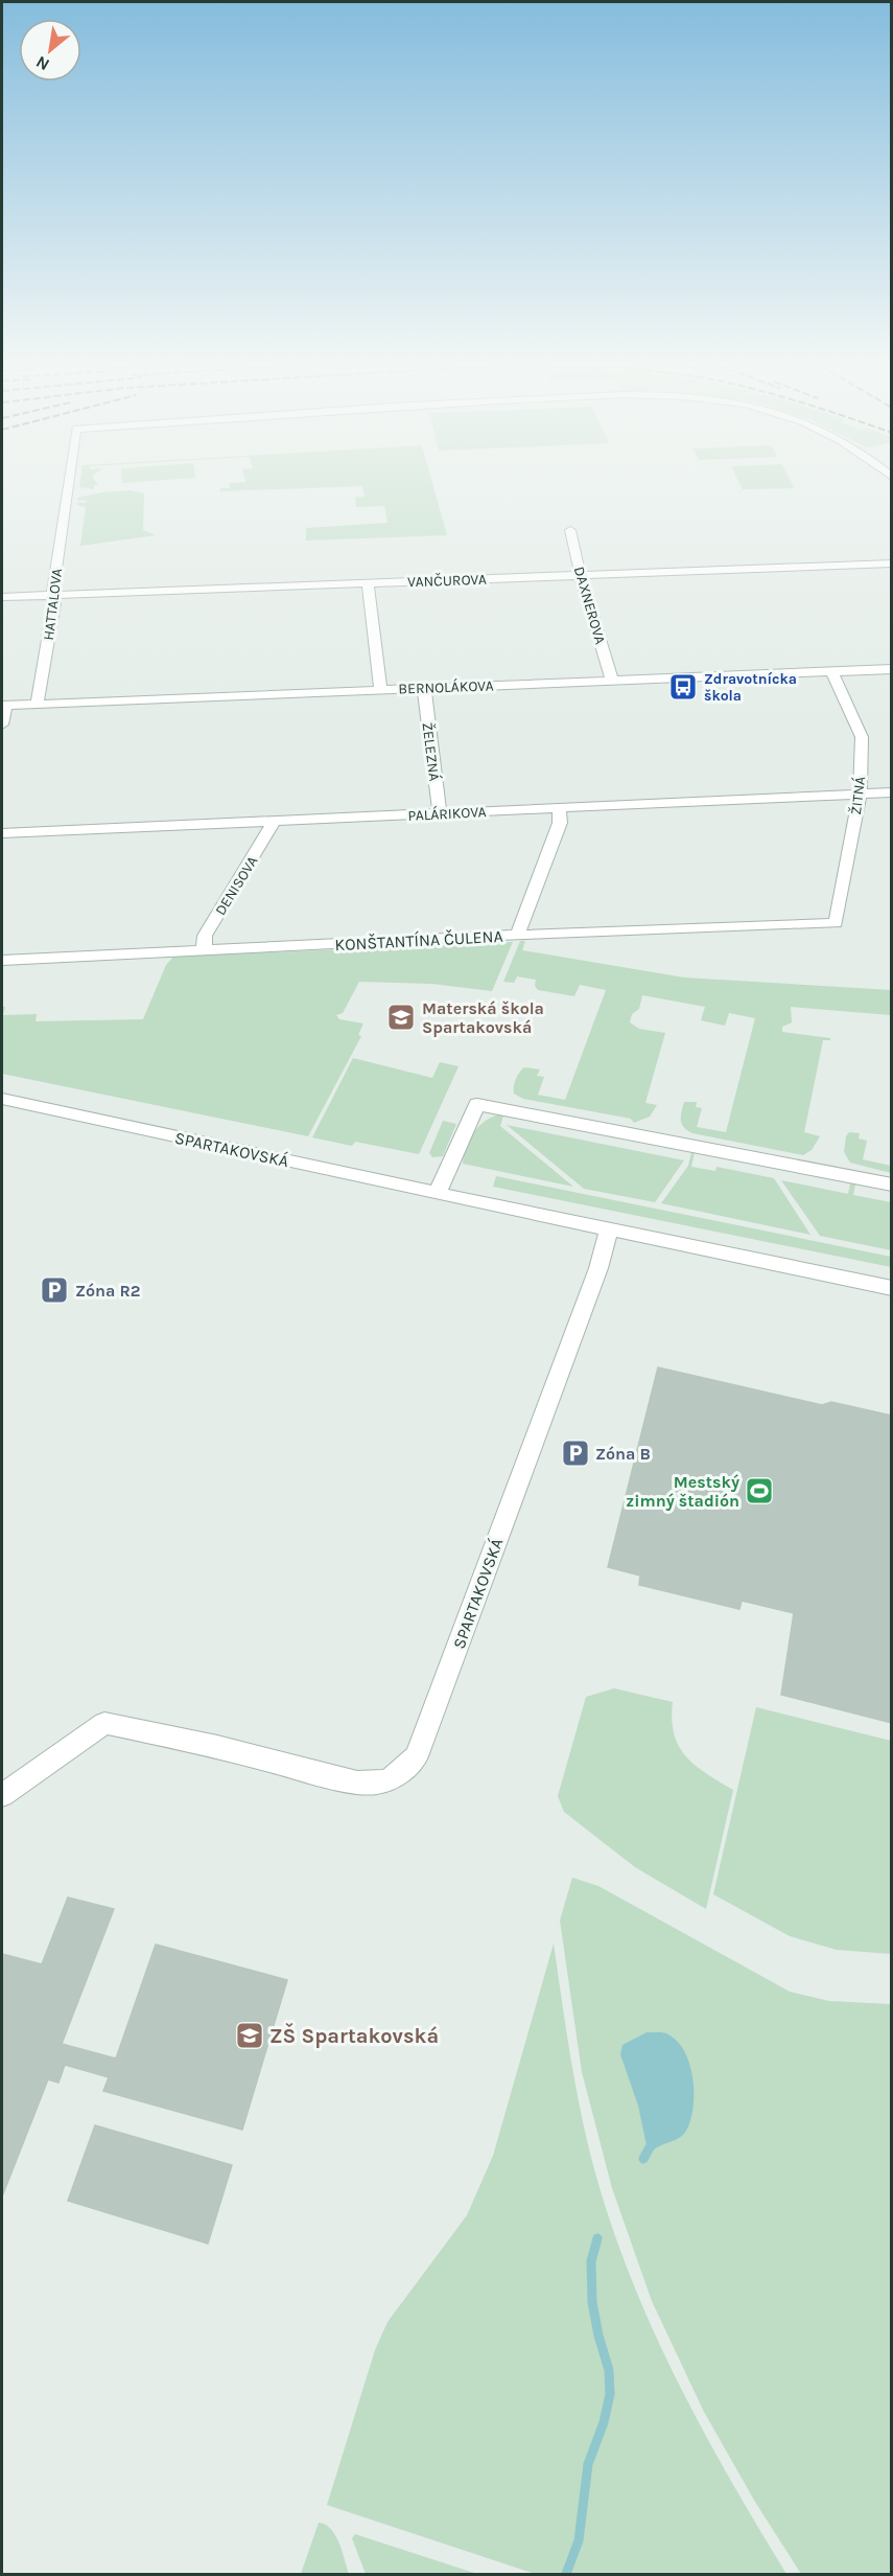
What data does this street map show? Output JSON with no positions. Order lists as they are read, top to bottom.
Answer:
{
  "streets": {
    "street": [
      "VANČUROVA",
      "HATTALOVA",
      "DAXNEROVA",
      "BERNOLÁKOVA",
      "ŽELEZNÁ",
      "ŽITNÁ",
      "PALÁRIKOVA",
      "DENISOVA",
      "KONŠTANTÍNA ČULENA",
      "SPARTAKOVSKÁ"
    ]
  },
  "crossings": [
    ["VANČUROVA", "HATTALOVA"],
    ["VANČUROVA", "DAXNEROVA"],
    ["HATTALOVA", "BERNOLÁKOVA"],
    ["DAXNEROVA", "BERNOLÁKOVA"],
    ["BERNOLÁKOVA", "ŽELEZNÁ"],
    ["BERNOLÁKOVA", "ŽITNÁ"],
    ["ŽELEZNÁ", "PALÁRIKOVA"],
    ["ŽITNÁ", "PALÁRIKOVA"],
    ["ŽITNÁ", "KONŠTANTÍNA ČULENA"],
    ["PALÁRIKOVA", "DENISOVA"],
    ["DENISOVA", "KONŠTANTÍNA ČULENA"]
  ],
  "places": {
    "bus stop": ["Zdravotnícka škola"],
    "school or university": ["Materská škola Spartakovská", "ZŠ Spartakovská"],
    "parking": ["Zóna R2", "Zóna B"],
    "sports": ["Mestský zimný štadión"]
  },
  "north": "bottom left"
}
